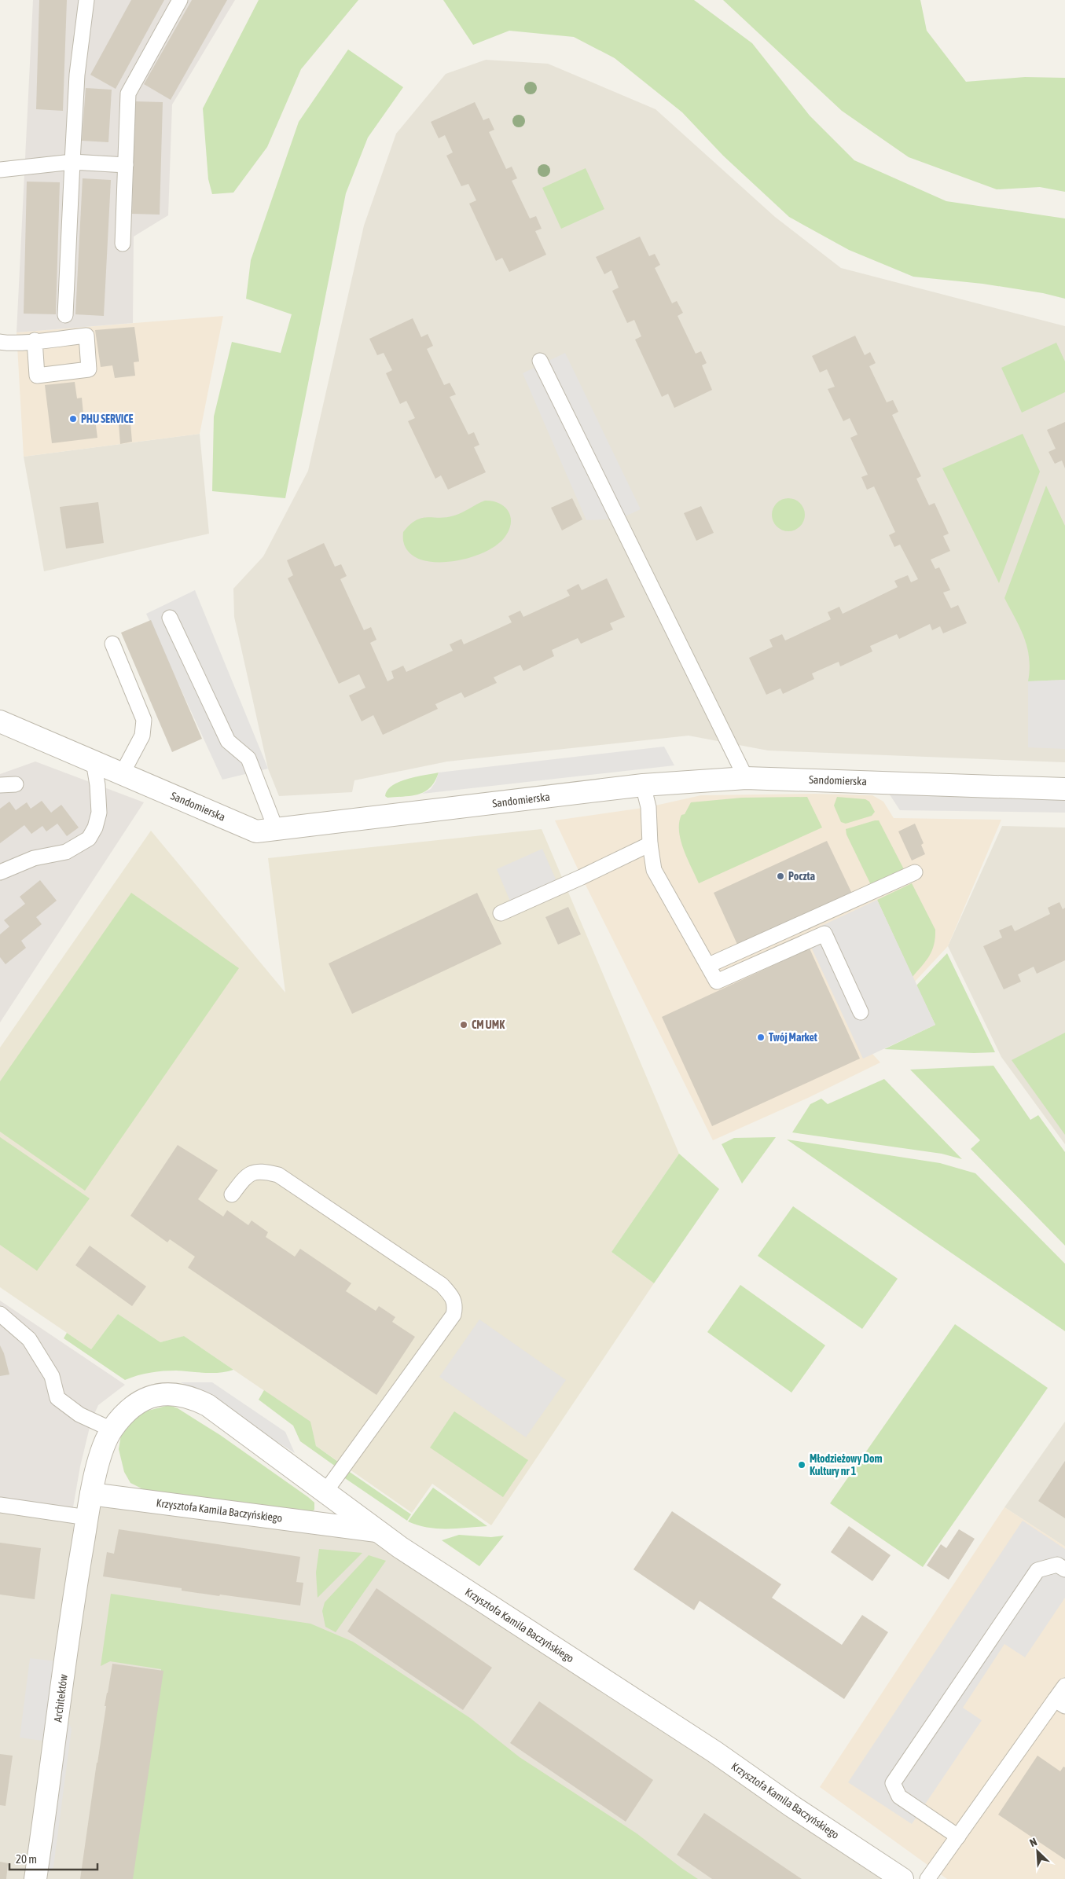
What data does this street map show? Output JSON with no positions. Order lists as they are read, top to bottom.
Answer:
{
  "streets": {
    "street": ["Sandomierska", "Krzysztofa Kamila Baczyńskiego", "Architektów"]
  },
  "crossings": [
    ["Krzysztofa Kamila Baczyńskiego", "Architektów"]
  ],
  "places": [
    "PHU SERVICE",
    "Poczta",
    "CM UMK",
    "Twój Market",
    "Młodzieżowy Dom Kultury nr 1"
  ],
  "scale_bar": "20 m",
  "north": "top left"
}
